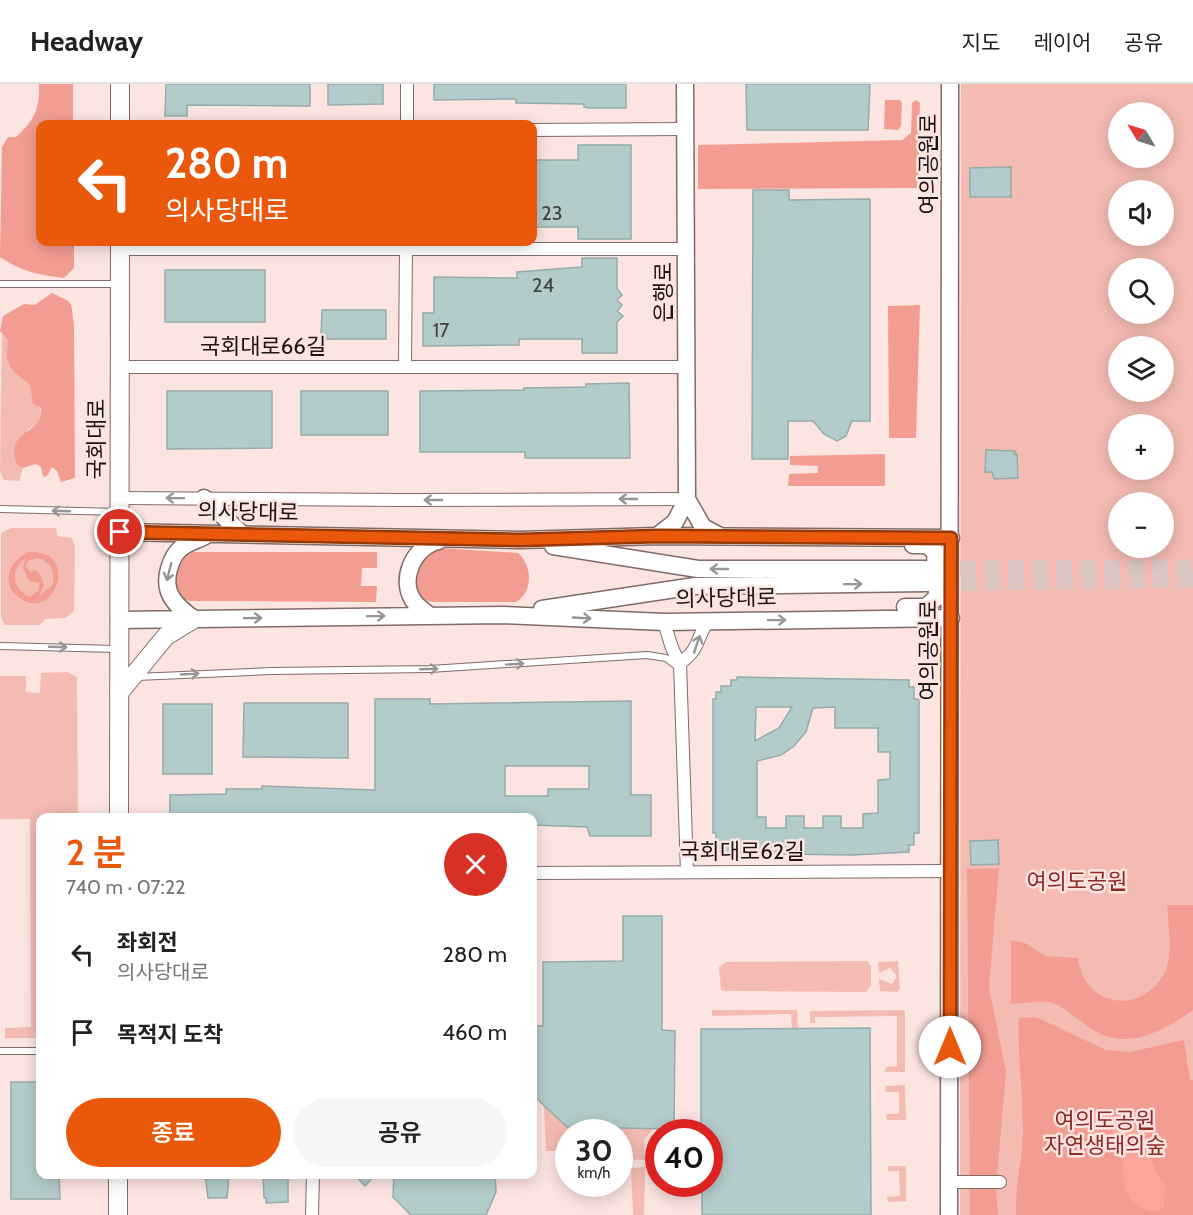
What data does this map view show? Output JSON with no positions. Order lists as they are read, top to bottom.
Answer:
{
  "streets": {
    "main road": [
      "여의공원로",
      "은행로",
      "국회대로",
      "의사당대로"
    ],
    "street": ["국회대로66길", "국회대로62길"]
  },
  "crossings": [
    ["여의공원로", "의사당대로"],
    ["여의공원로", "국회대로62길"],
    ["은행로", "국회대로66길"],
    ["국회대로66길", "국회대로"],
    ["국회대로", "의사당대로"]
  ],
  "parks": ["여의도공원", "여의도공원 자연생태의숲"],
  "house_numbers": ["23", "24", "17"],
  "north": "top left",
  "page": {
    "header": "Headway",
    "nav": ["지도", "레이어", "공유"],
    "map_buttons": ["+", "−"],
    "turn": ["280 m", "의사당대로"],
    "heading": ["2 분", "740 m · 07:22"],
    "list": [
      {
        "name": "좌회전",
        "note": "의사당대로",
        "value": "280 m"
      },
      {
        "name": "목적지 도착",
        "value": "460 m"
      }
    ],
    "buttons": ["종료", "공유"],
    "speed": "30 km/h",
    "limit": "40"
  }
}
